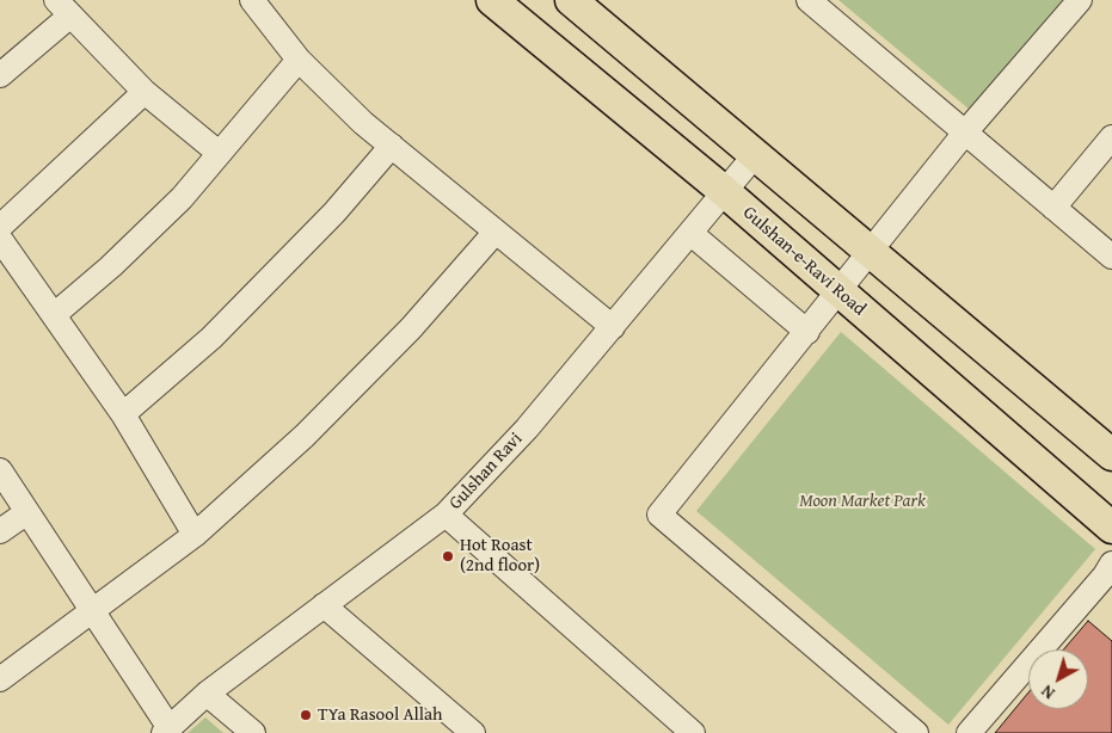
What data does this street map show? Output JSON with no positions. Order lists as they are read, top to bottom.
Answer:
{
  "streets": {
    "main road": ["Gulshan-e-Ravi Road"],
    "street": ["Gulshan Ravi"]
  },
  "crossings": [
    ["Gulshan-e-Ravi Road", "Gulshan Ravi"]
  ],
  "parks": ["Moon Market Park"],
  "places": ["Hot Roast (2nd floor)", "TYa Rasool Allah"],
  "north": "bottom left"
}
